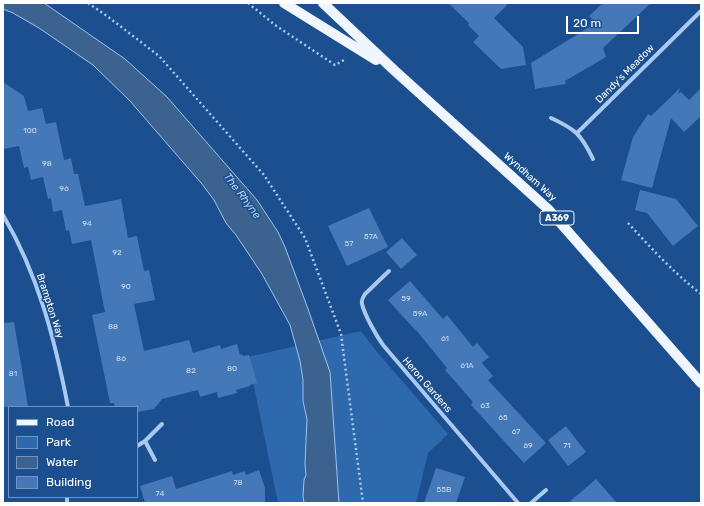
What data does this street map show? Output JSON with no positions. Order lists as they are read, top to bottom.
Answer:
{
  "streets": {
    "main road": ["Wyndham Way", "A369"],
    "street": ["Dandy's Meadow", "Brampton Way", "Heron Gardens"]
  },
  "water": ["The Rhyne"],
  "house_numbers": [
    "100",
    "98",
    "96",
    "94",
    "57A",
    "57",
    "92",
    "90",
    "59",
    "59A",
    "88",
    "61",
    "86",
    "61A",
    "80",
    "82",
    "81",
    "63",
    "65",
    "67",
    "69",
    "71",
    "78",
    "55B",
    "74"
  ],
  "legend": [
    "Road",
    "Park",
    "Water",
    "Building"
  ],
  "scale_bar": "20 m"
}
